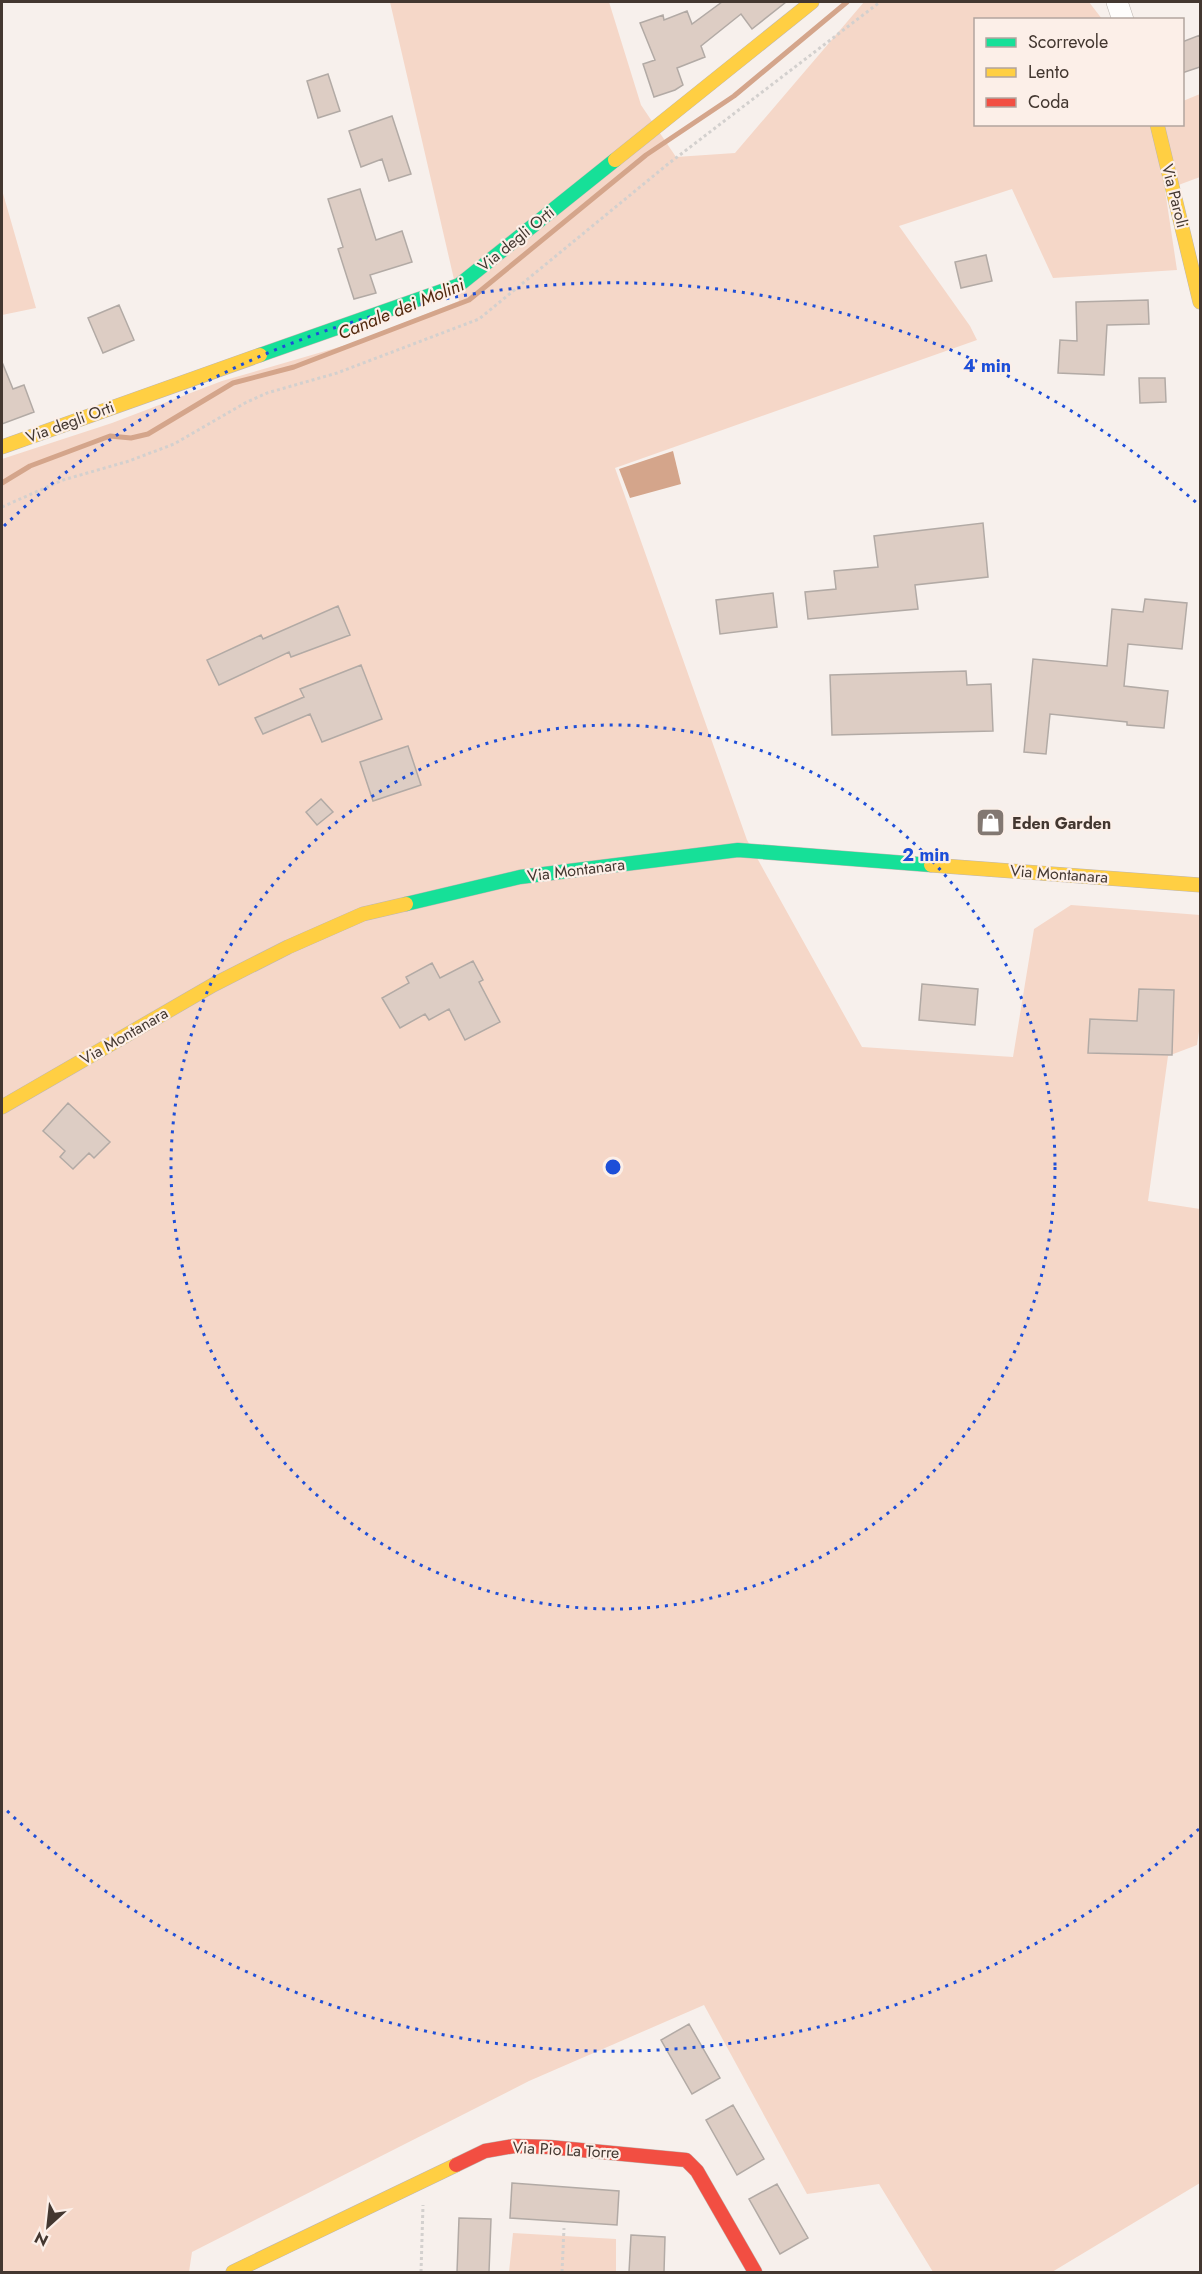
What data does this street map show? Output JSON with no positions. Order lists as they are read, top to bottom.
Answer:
{
  "streets": {
    "street": [
      "Via Paroli",
      "Via degli Orti",
      "Via Montanara",
      "Via Pio La Torre"
    ]
  },
  "water": ["Canale dei Molini"],
  "places": {
    "shop": ["Eden Garden"]
  },
  "legend": ["Scorrevole", "Lento", "Coda"],
  "north": "bottom left",
  "rings": ["4 min", "2 min"]
}
